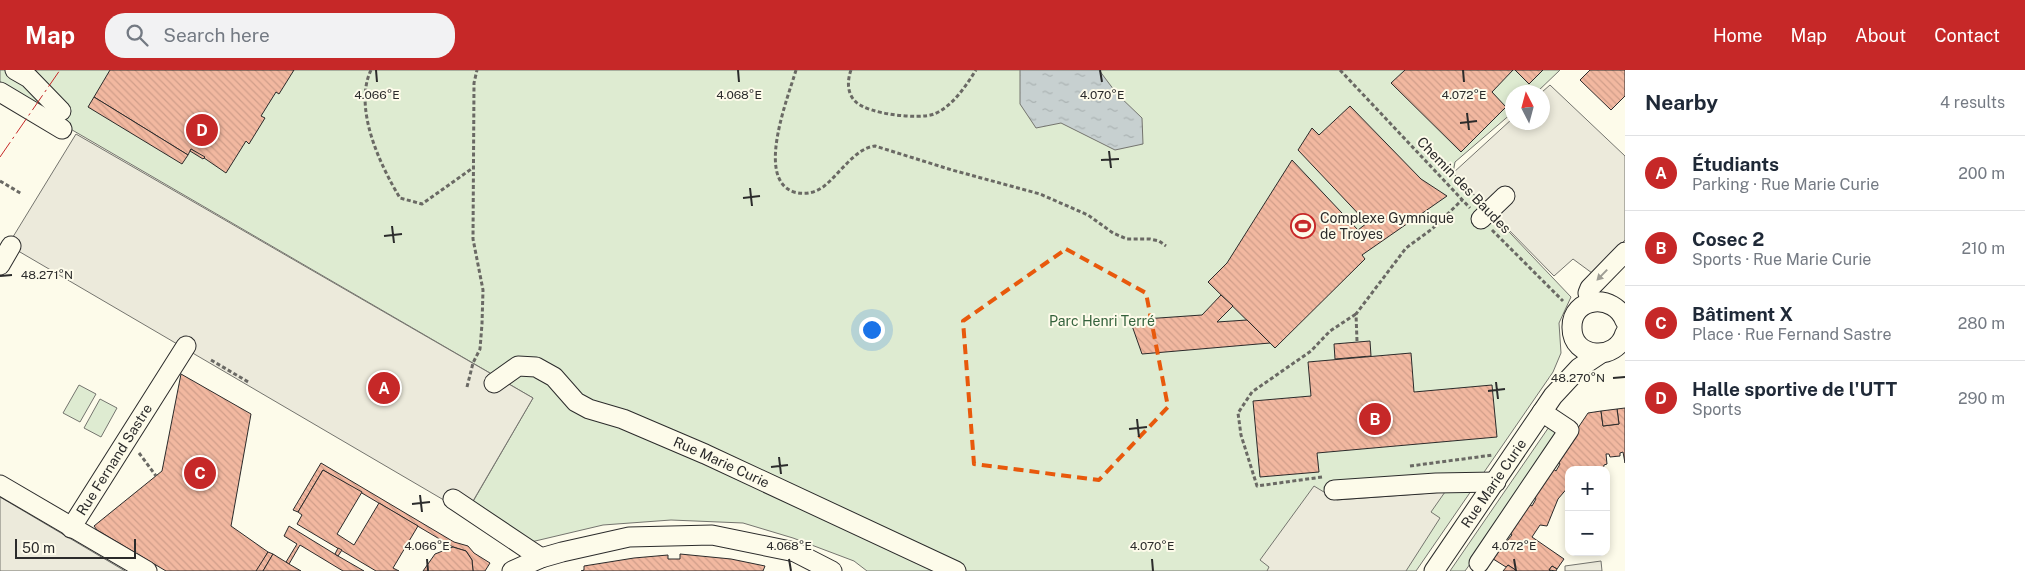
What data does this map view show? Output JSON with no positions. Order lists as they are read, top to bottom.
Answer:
{
  "streets": {
    "street": ["Rue Fernand Sastre", "Rue Marie Curie"],
    "path": ["Chemin des Baudes"]
  },
  "crossings": [
    ["Chemin des Baudes", "Rue Marie Curie"]
  ],
  "parks": ["Parc Henri Terré"],
  "places": {
    "sports": ["Complexe Gymnique de Troyes"]
  },
  "scale_bar": "50 m",
  "north": "top",
  "page": {
    "header": "Map",
    "search": "Search here",
    "nav": [
      "Home",
      "Map",
      "About",
      "Contact"
    ],
    "heading": ["Nearby", "4 results"],
    "pins": [
      "D",
      "A",
      "B",
      "C"
    ],
    "list": [
      {
        "mark": "A",
        "name": "Étudiants",
        "note": "Parking · Rue Marie Curie",
        "value": "200 m"
      },
      {
        "mark": "B",
        "name": "Cosec 2",
        "note": "Sports · Rue Marie Curie",
        "value": "210 m"
      },
      {
        "mark": "C",
        "name": "Bâtiment X",
        "note": "Place · Rue Fernand Sastre",
        "value": "280 m"
      },
      {
        "mark": "D",
        "name": "Halle sportive de l'UTT",
        "note": "Sports",
        "value": "290 m"
      }
    ],
    "map_buttons": ["+", "−"],
    "scale": "50 m"
  },
  "coordinates": [
    "4.066°E",
    "4.068°E",
    "4.070°E",
    "4.072°E",
    "48.271°N",
    "48.270°N"
  ]
}
